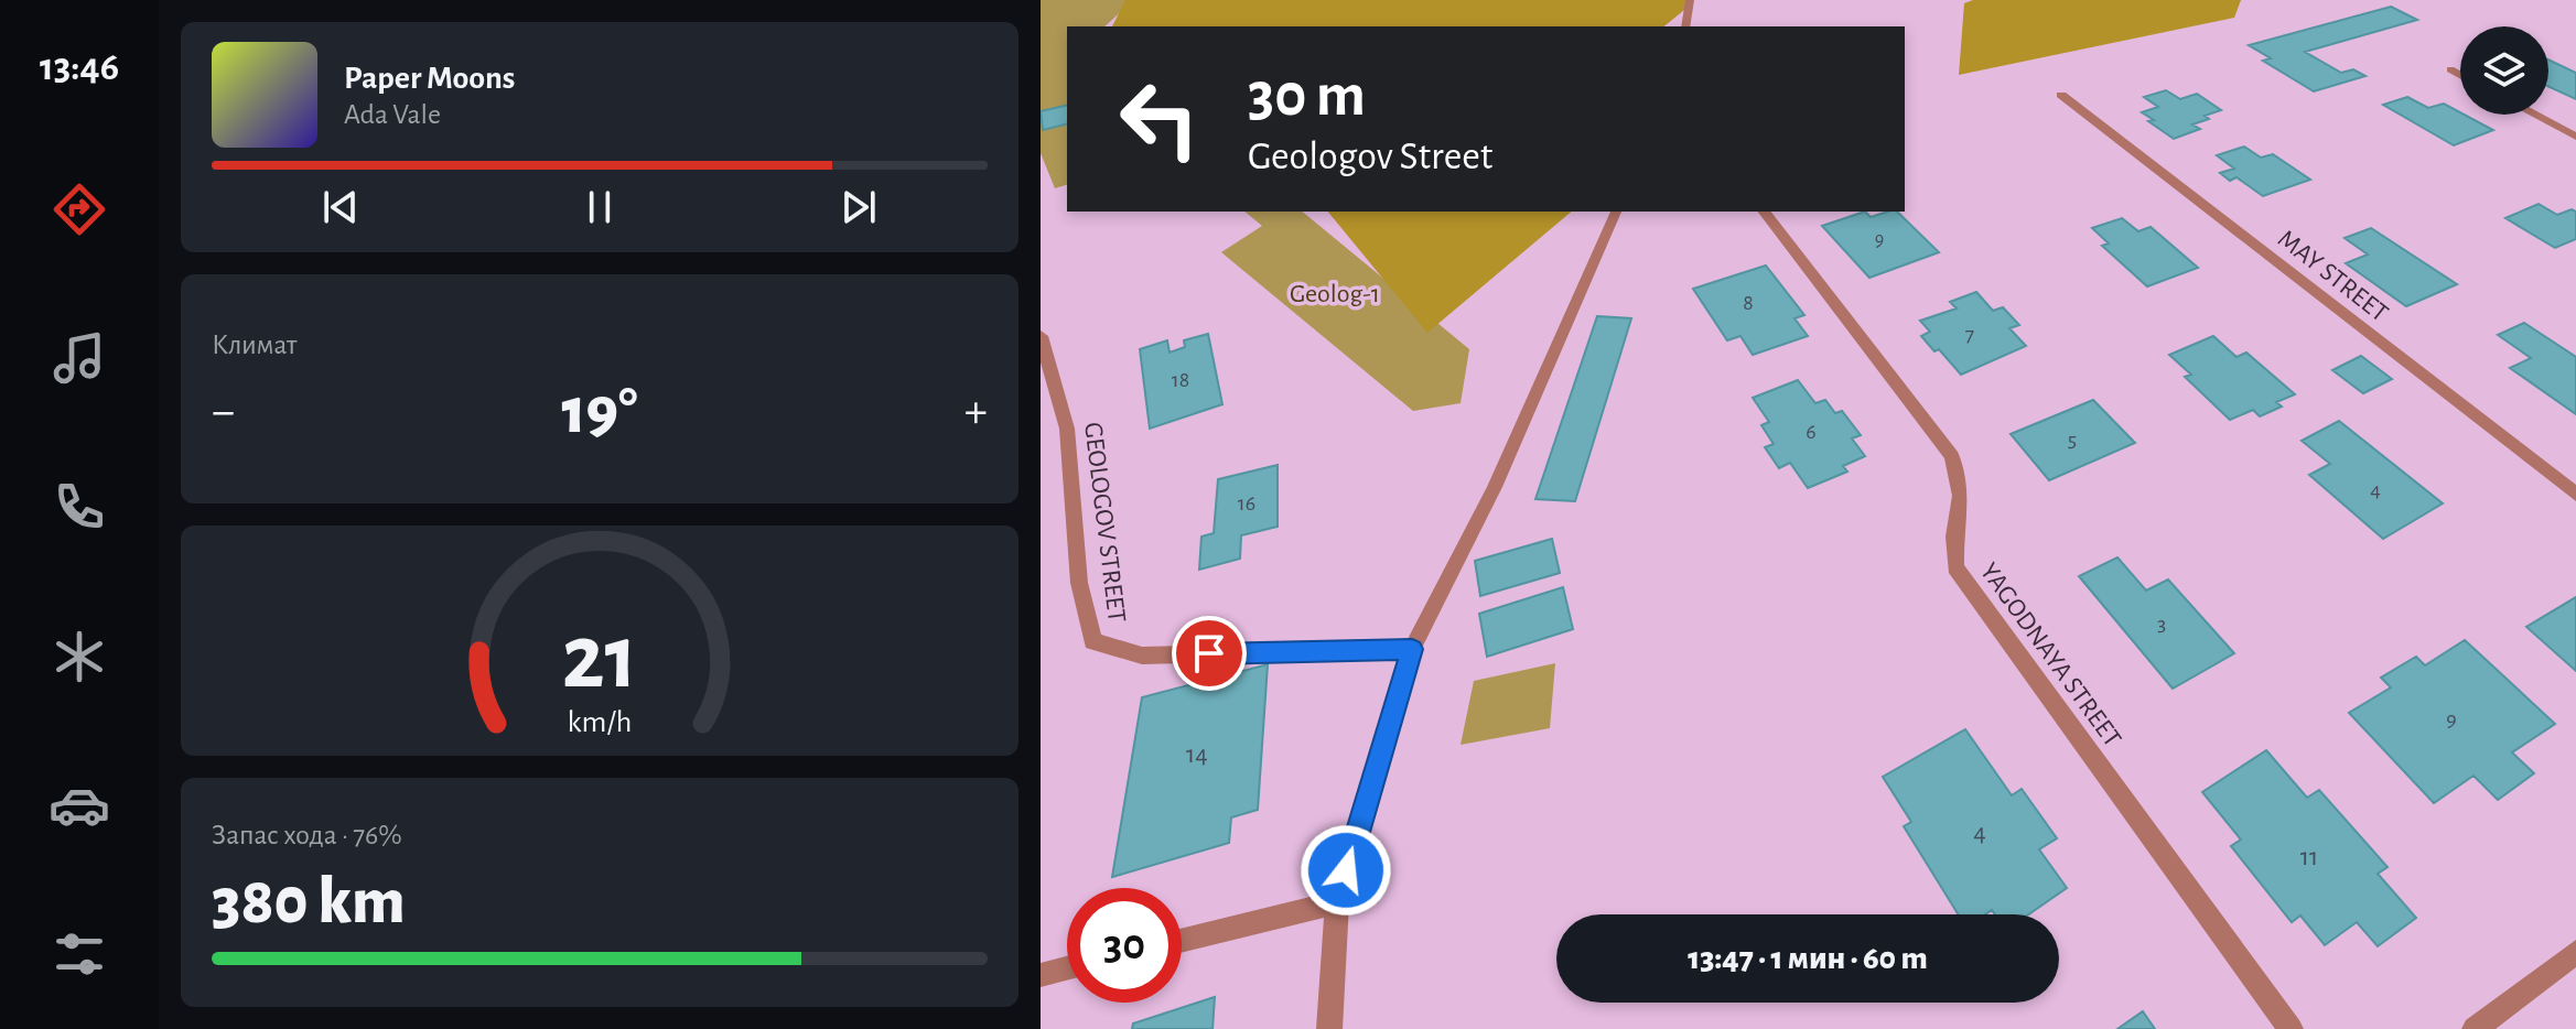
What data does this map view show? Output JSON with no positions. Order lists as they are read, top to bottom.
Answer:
{
  "streets": {
    "street": ["MAY STREET", "GEOLOGOV STREET", "YAGODNAYA STREET"]
  },
  "parks": ["Geolog-1"],
  "house_numbers": [
    "9",
    "8",
    "7",
    "18",
    "6",
    "5",
    "4",
    "16",
    "3",
    "9",
    "14",
    "4",
    "11"
  ],
  "page": {
    "tabs": "13:46",
    "turn": ["30 m", "Geologov Street"],
    "song": ["Paper Moons", "Ada Vale"],
    "tile": [
      "Климат",
      ["Запас хода · 76%", "380 km"]
    ],
    "heat": ["−", "19°", "+"],
    "limit": "30",
    "trip": "13:47 · 1 мин · 60 m",
    "gauge": ["21", "km/h"]
  }
}
